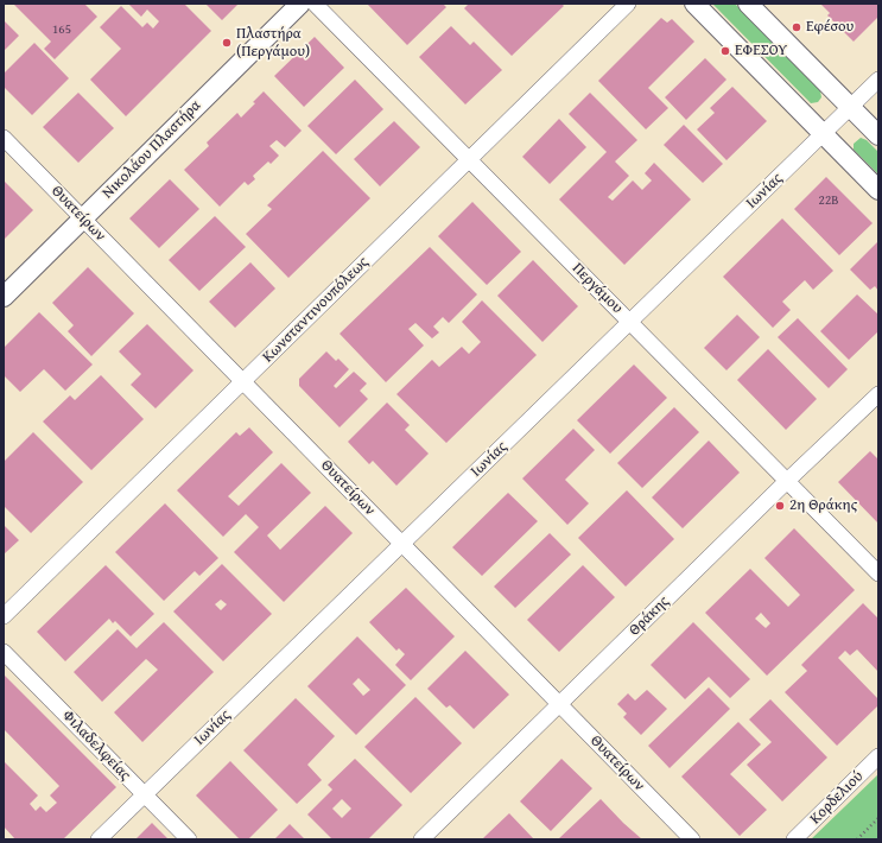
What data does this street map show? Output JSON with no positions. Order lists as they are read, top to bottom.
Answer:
{
  "streets": {
    "street": [
      "Νικολάου Πλαστήρα",
      "Ιωνίας",
      "Θυατείρων",
      "Περγάμου",
      "Κωνσταντινουπόλεως",
      "Θράκης",
      "Φιλαδελφείας",
      "Κορδελιού"
    ]
  },
  "crossings": [
    ["Νικολάου Πλαστήρα", "Θυατείρων"],
    ["Ιωνίας", "Θυατείρων"],
    ["Ιωνίας", "Περγάμου"],
    ["Ιωνίας", "Φιλαδελφείας"],
    ["Θυατείρων", "Κωνσταντινουπόλεως"],
    ["Θυατείρων", "Θράκης"],
    ["Περγάμου", "Κωνσταντινουπόλεως"],
    ["Περγάμου", "Θράκης"]
  ],
  "places": [
    "Εφέσου",
    "Πλαστήρα (Περγάμου)",
    "ΕΦΕΣΟΥ",
    "2η Θράκης"
  ],
  "house_numbers": ["165", "22Β"]
}
